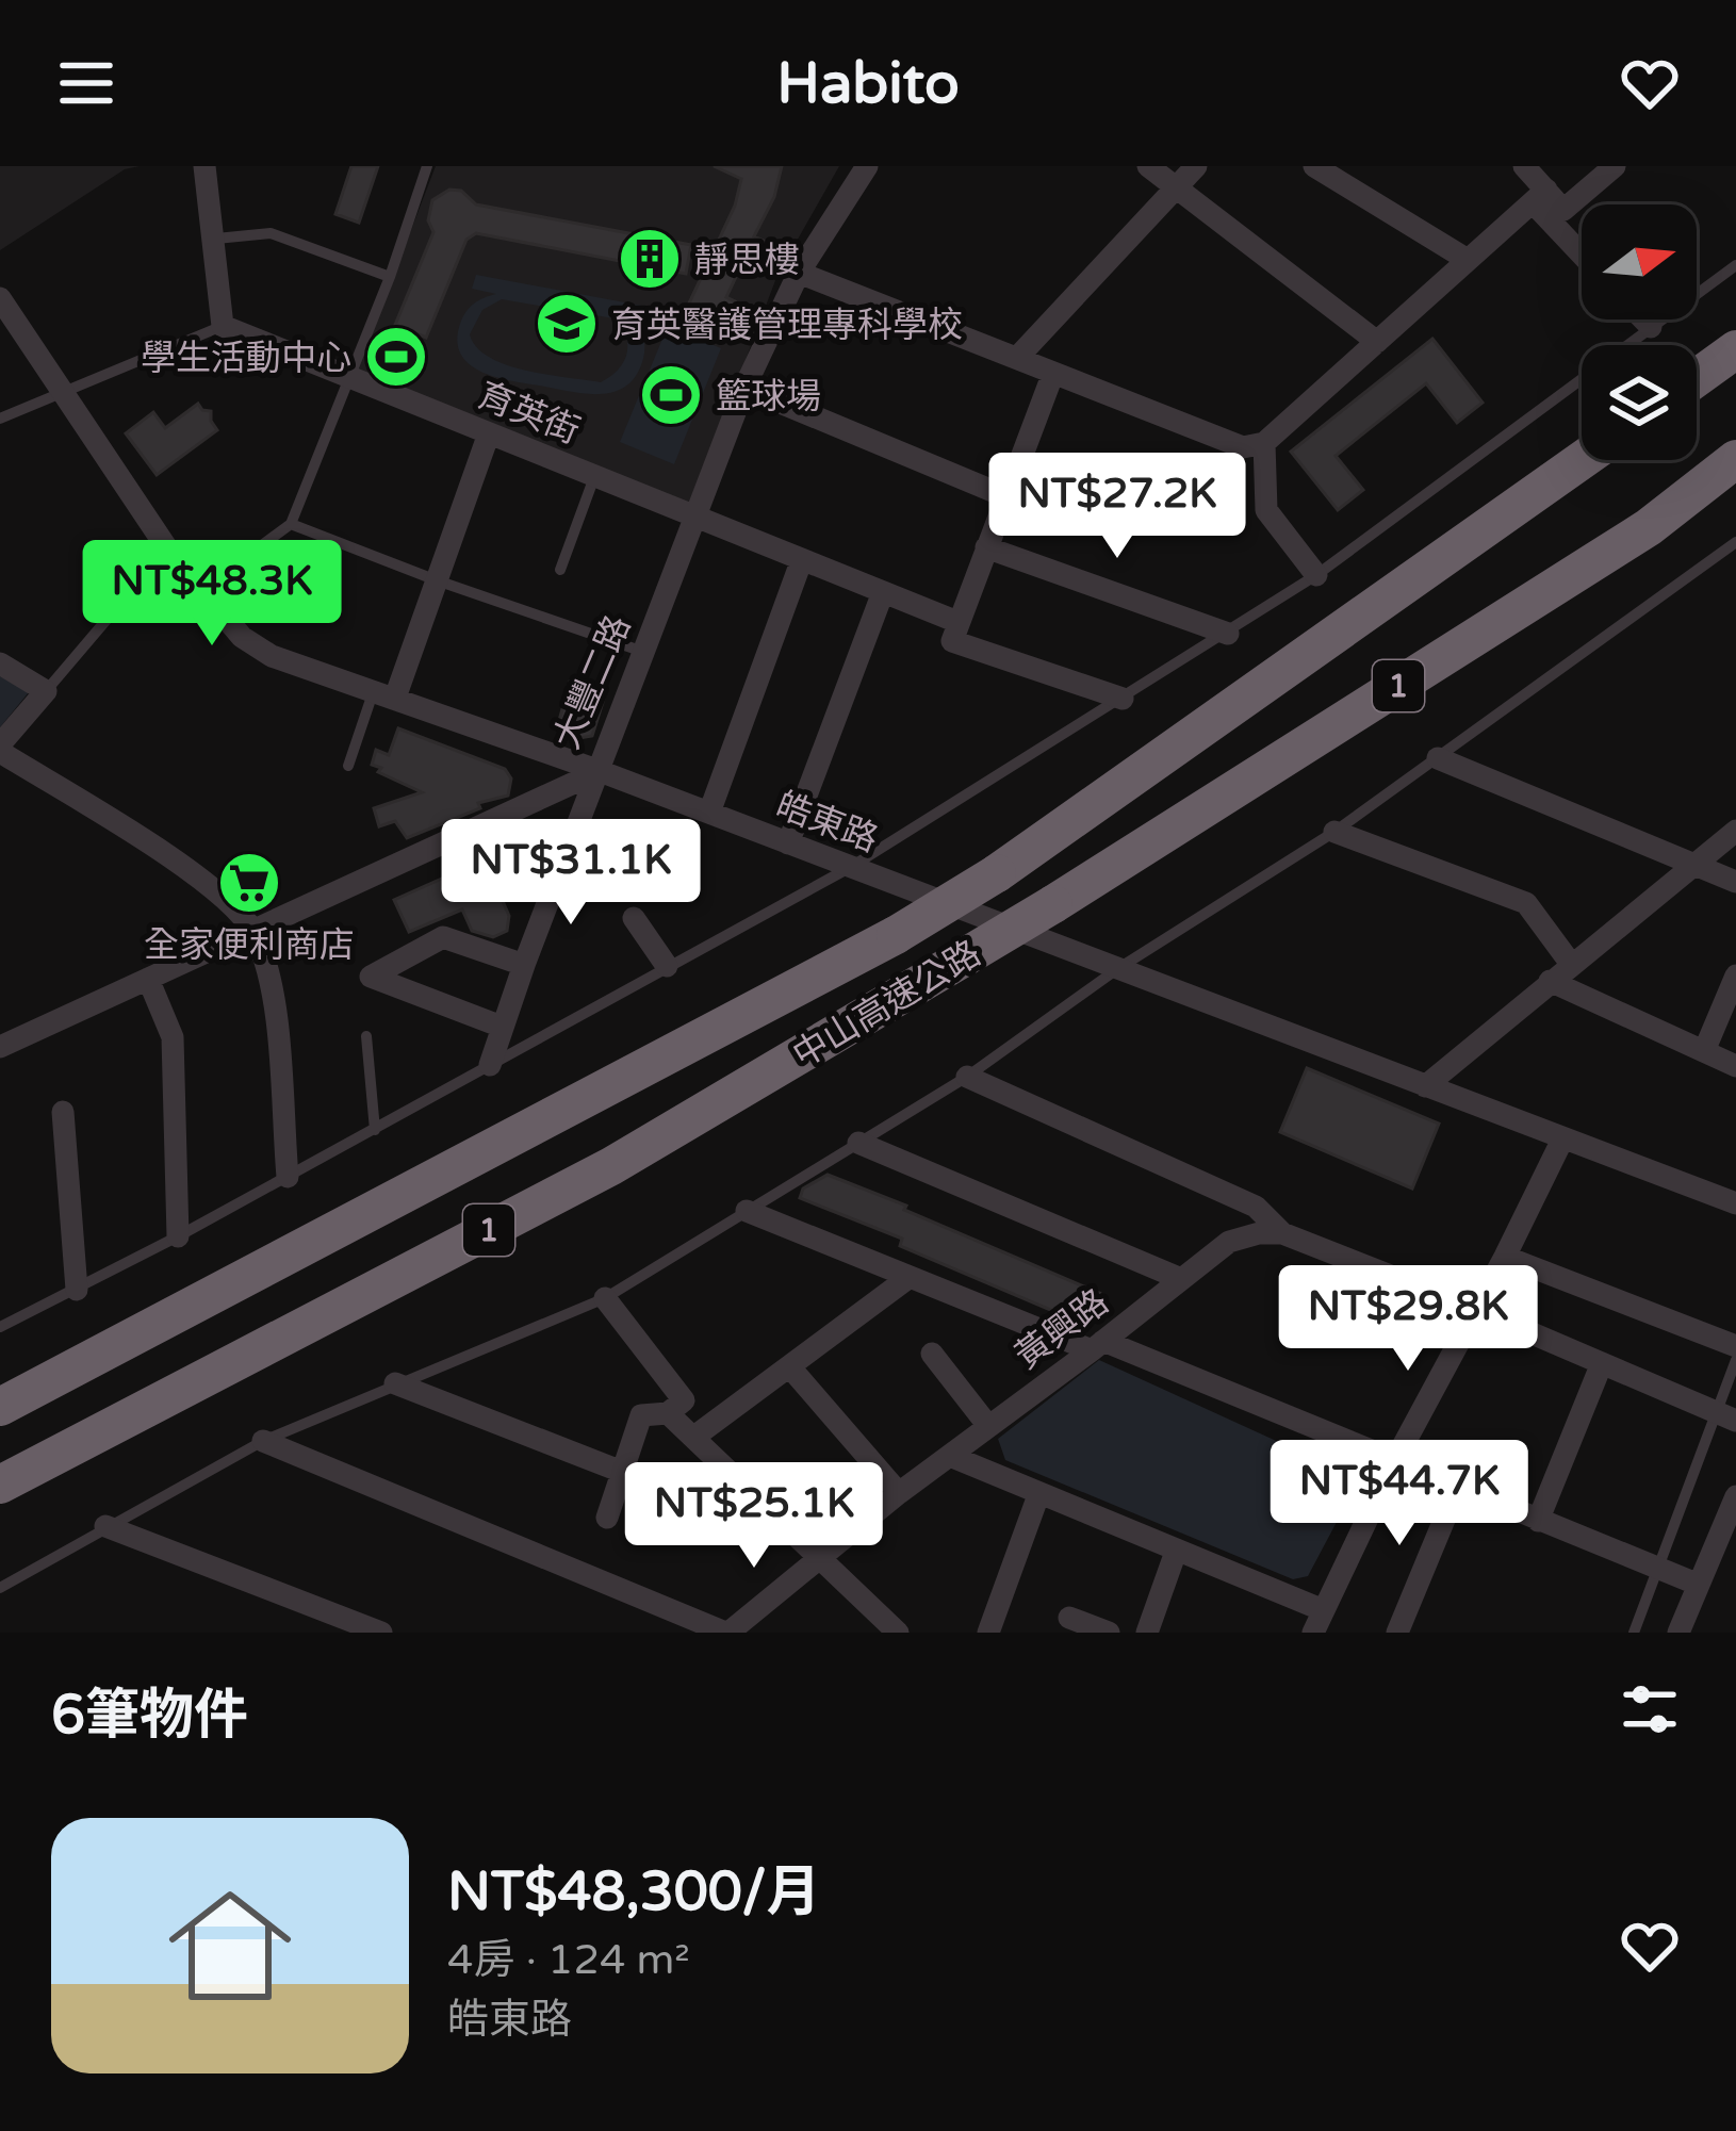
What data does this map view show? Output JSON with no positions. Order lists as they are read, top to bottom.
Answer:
{
  "streets": {
    "highway": ["1", "中山高速公路"],
    "street": [
      "育英街",
      "大豐二路",
      "皓東路",
      "黃興路"
    ]
  },
  "crossings": [
    ["育英街", "大豐二路"],
    ["大豐二路", "皓東路"]
  ],
  "places": {
    "building": ["靜思樓"],
    "school or university": ["育英醫護管理專科學校"],
    "sports": ["學生活動中心", "籃球場"],
    "supermarket": ["全家便利商店"]
  },
  "north": "right",
  "page": {
    "header": "Habito",
    "price": [
      "NT$27.2K",
      "NT$48.3K",
      "NT$31.1K",
      "NT$29.8K",
      "NT$44.7K",
      "NT$25.1K"
    ],
    "heading": "6筆物件",
    "list": [
      {
        "name": "NT$48,300/月",
        "note": "4房 · 124 m² · 皓東路"
      }
    ]
  }
}
